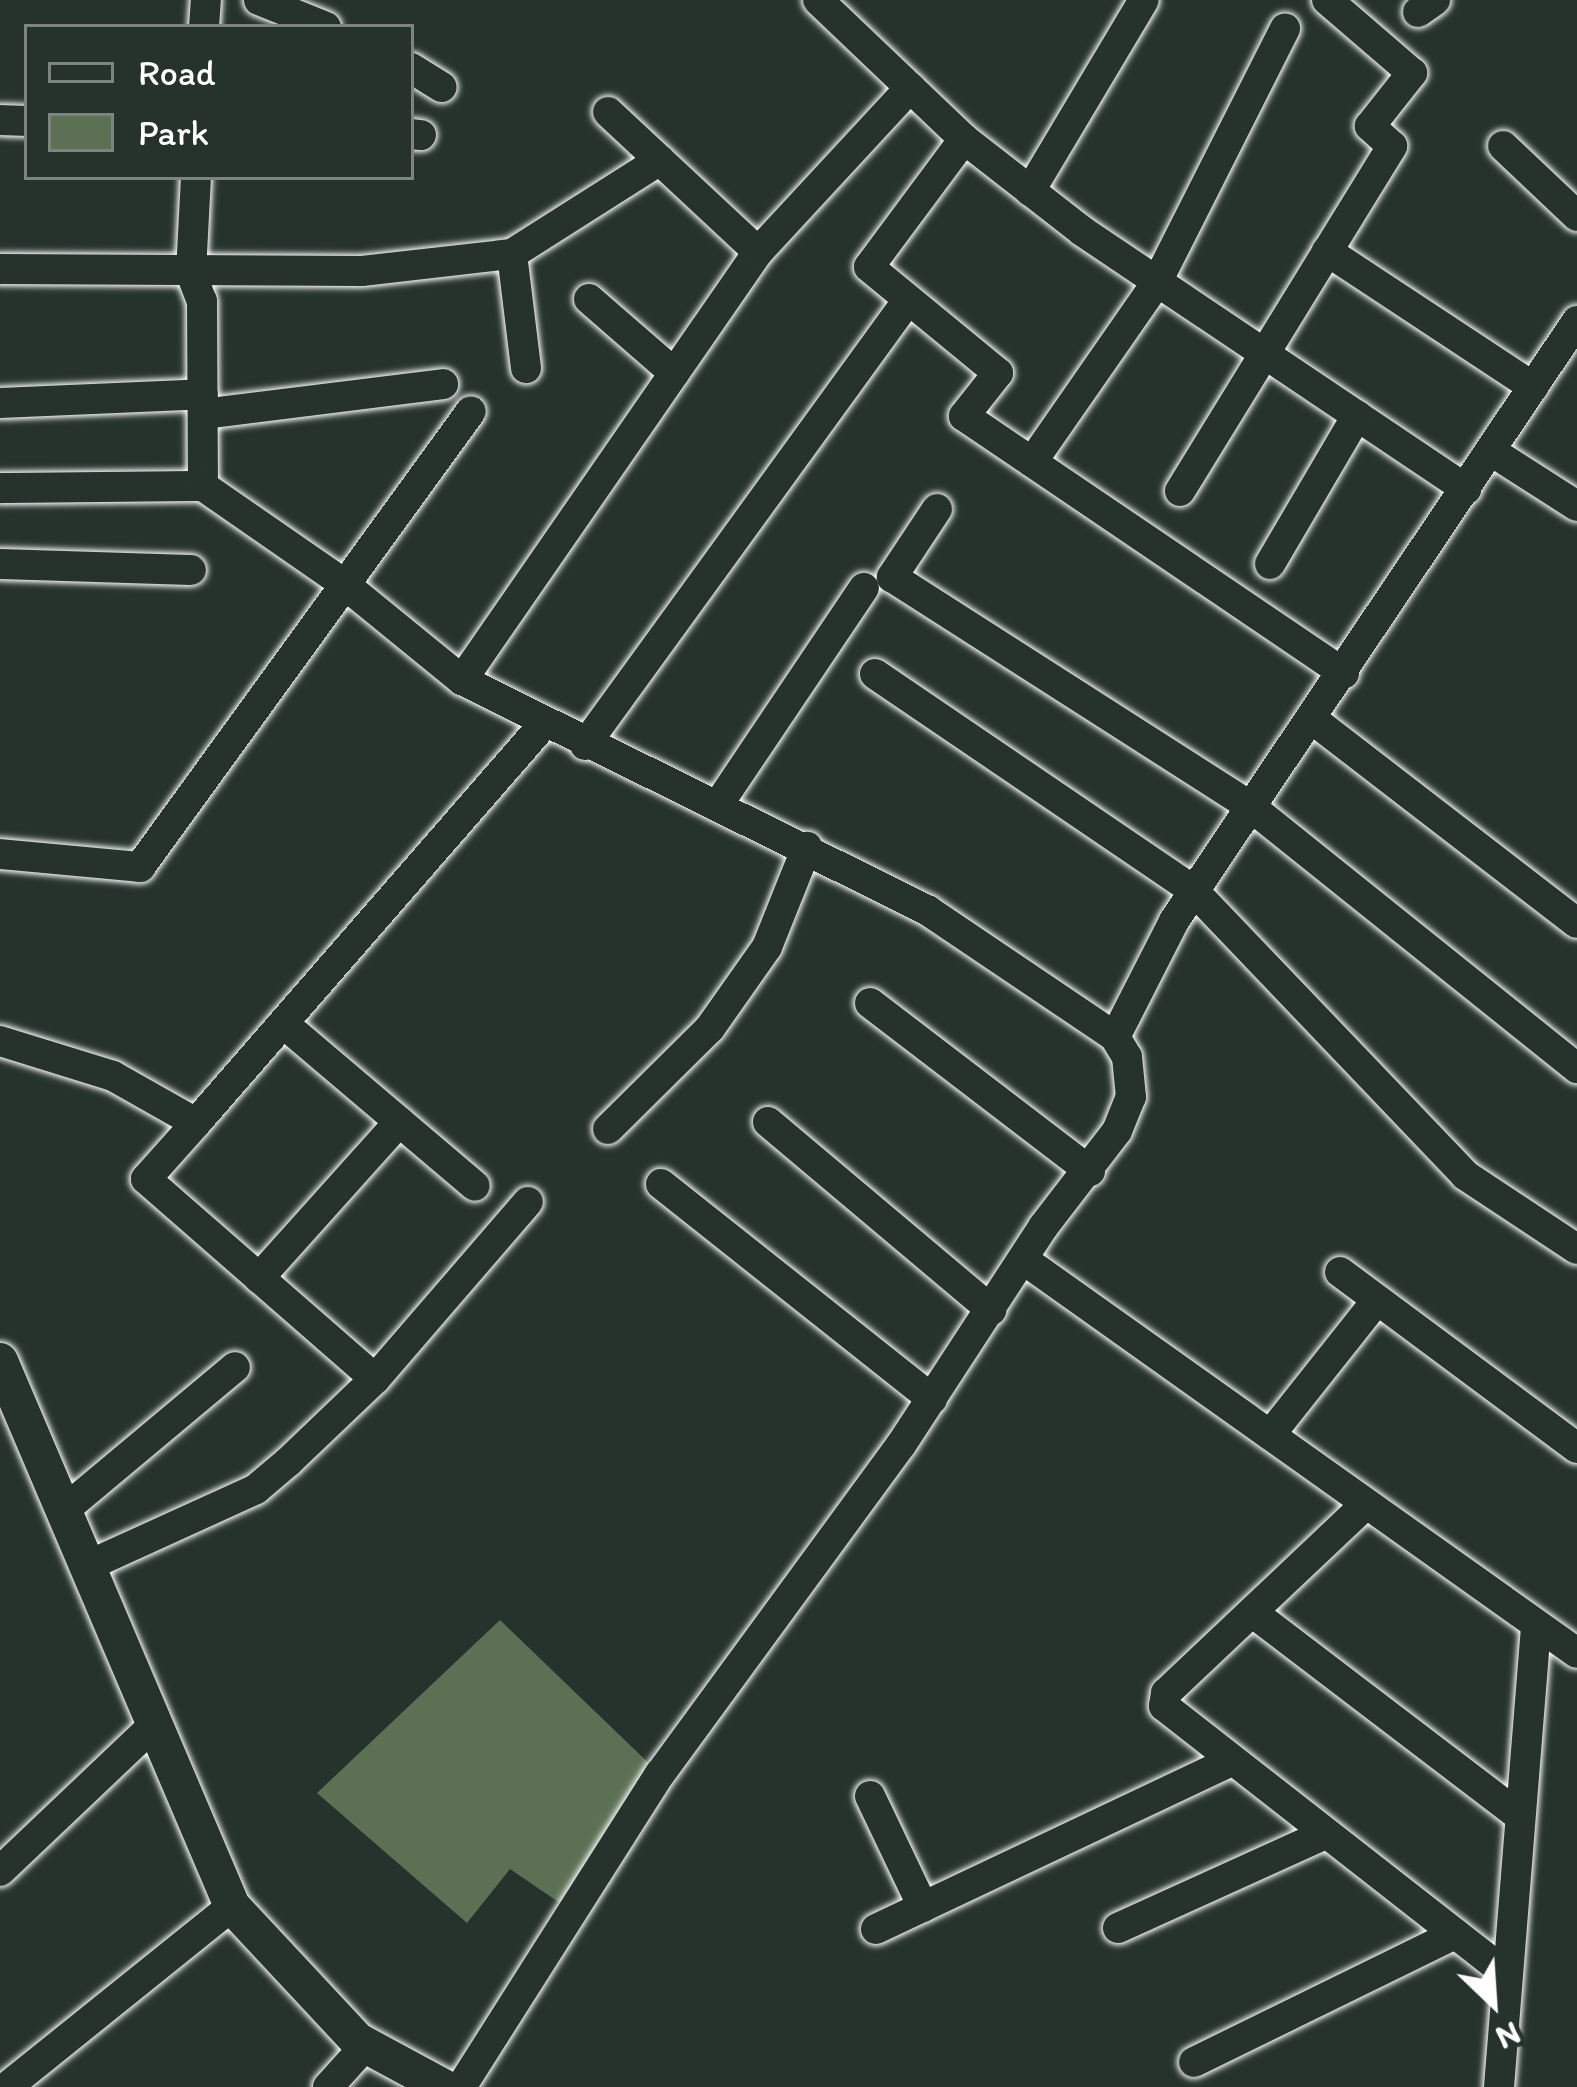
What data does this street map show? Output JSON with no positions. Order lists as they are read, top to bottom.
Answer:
{
  "legend": ["Road", "Park"],
  "north": "bottom right"
}
